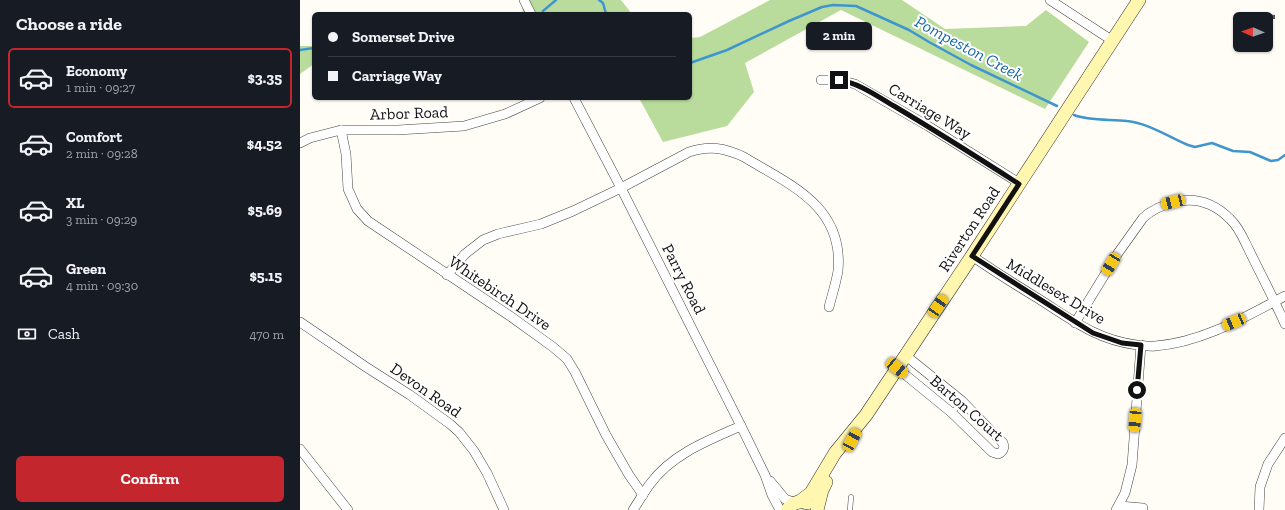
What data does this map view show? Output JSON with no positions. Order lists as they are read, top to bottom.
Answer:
{
  "streets": {
    "main road": ["Riverton Road"],
    "street": [
      "Carriage Way",
      "Arbor Road",
      "Parry Road",
      "Middlesex Drive",
      "Whitebirch Drive",
      "Devon Road",
      "Barton Court"
    ]
  },
  "crossings": [
    ["Carriage Way", "Riverton Road"],
    ["Arbor Road", "Whitebirch Drive"],
    ["Riverton Road", "Parry Road"],
    ["Riverton Road", "Middlesex Drive"],
    ["Riverton Road", "Barton Court"]
  ],
  "water": ["Pompeston Creek"],
  "north": "left",
  "page": {
    "heading": "Choose a ride",
    "banner": ["Somerset Drive", "Carriage Way"],
    "bubble": "2 min",
    "list": [
      {
        "name": "Economy",
        "note": "1 min · 09:27",
        "value": "$3.35"
      },
      {
        "name": "Comfort",
        "note": "2 min · 09:28",
        "value": "$4.52"
      },
      {
        "name": "XL",
        "note": "3 min · 09:29",
        "value": "$5.69"
      },
      {
        "name": "Green",
        "note": "4 min · 09:30",
        "value": "$5.15"
      }
    ],
    "pay": ["Cash", "470 m"],
    "buttons": "Confirm"
  }
}
